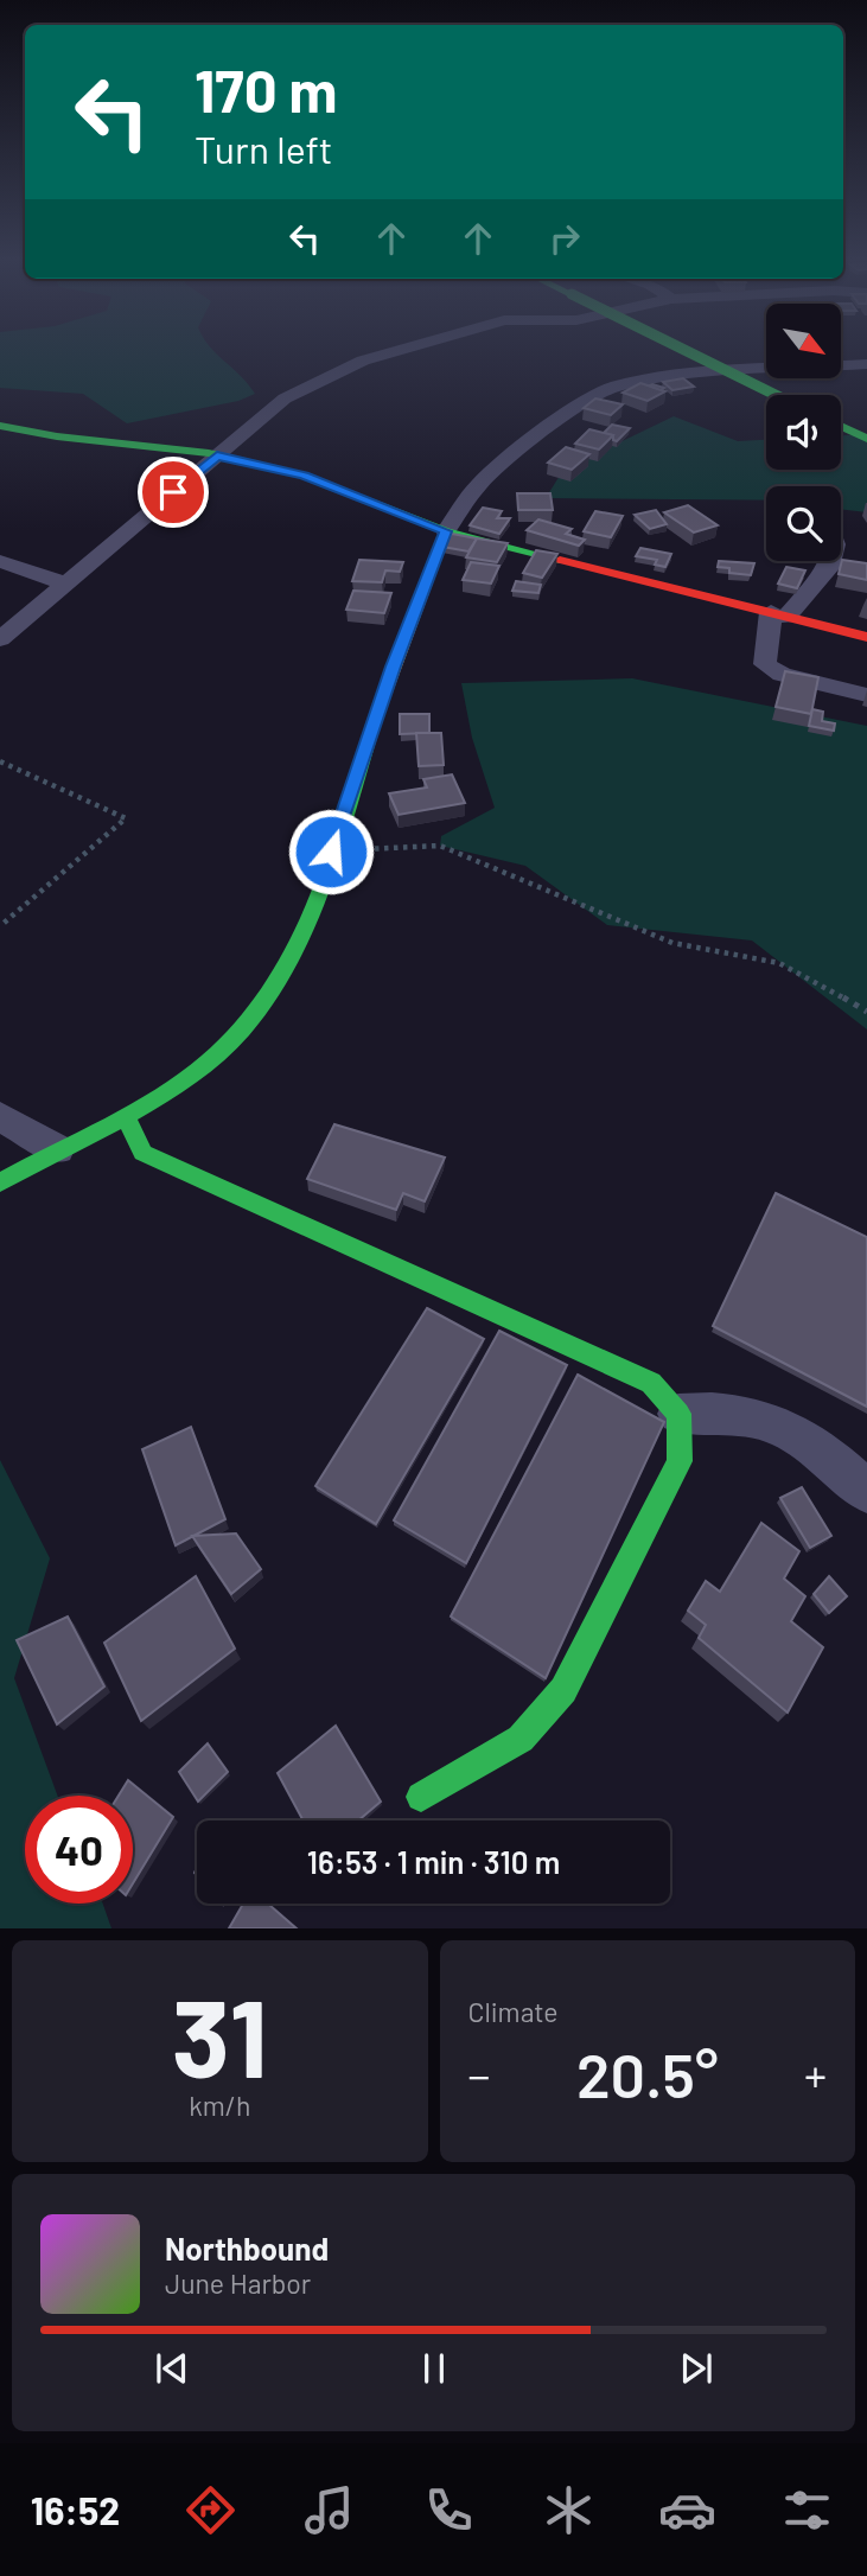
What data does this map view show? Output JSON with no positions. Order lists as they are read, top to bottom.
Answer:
{
  "north": "bottom right",
  "page": {
    "turn": ["170 m", "Turn left"],
    "limit": "40",
    "trip": "16:53 · 1 min · 310 m",
    "tile": [
      ["31", "km/h"],
      "Climate"
    ],
    "heat": ["−", "20.5°", "+"],
    "song": ["Northbound", "June Harbor"],
    "tabs": "16:52"
  }
}
